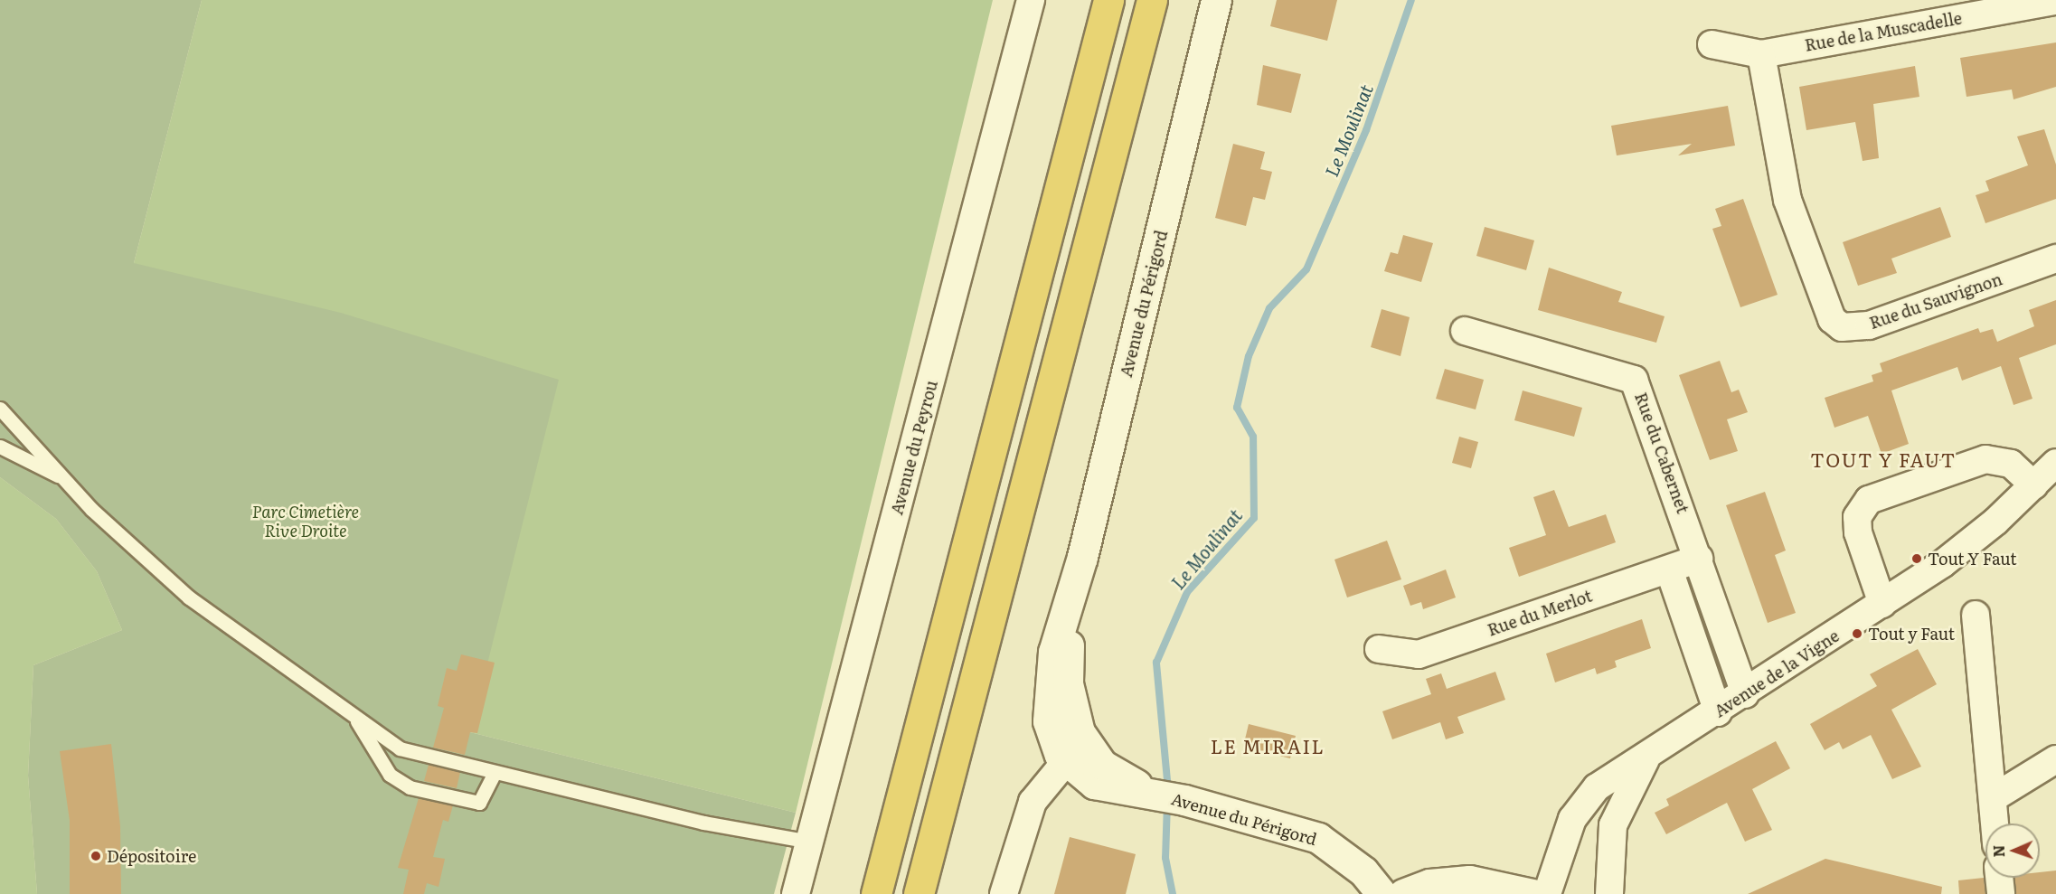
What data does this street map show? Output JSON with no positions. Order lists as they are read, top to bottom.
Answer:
{
  "streets": {
    "street": [
      "Rue de la Muscadelle",
      "Rue du Sauvignon",
      "Avenue du Périgord",
      "Avenue du Peyrou",
      "Rue du Cabernet",
      "Rue du Merlot",
      "Avenue de la Vigne"
    ]
  },
  "crossings": [
    ["Rue de la Muscadelle", "Rue du Sauvignon"],
    ["Rue du Cabernet", "Rue du Merlot"],
    ["Rue du Cabernet", "Avenue de la Vigne"]
  ],
  "districts": ["TOUT Y FAUT", "LE MIRAIL"],
  "water": ["Le Moulinat"],
  "parks": ["Parc Cimetière Rive Droite"],
  "places": ["Tout Y Faut", "Tout y Faut", "Dépositoire"],
  "north": "left"
}
